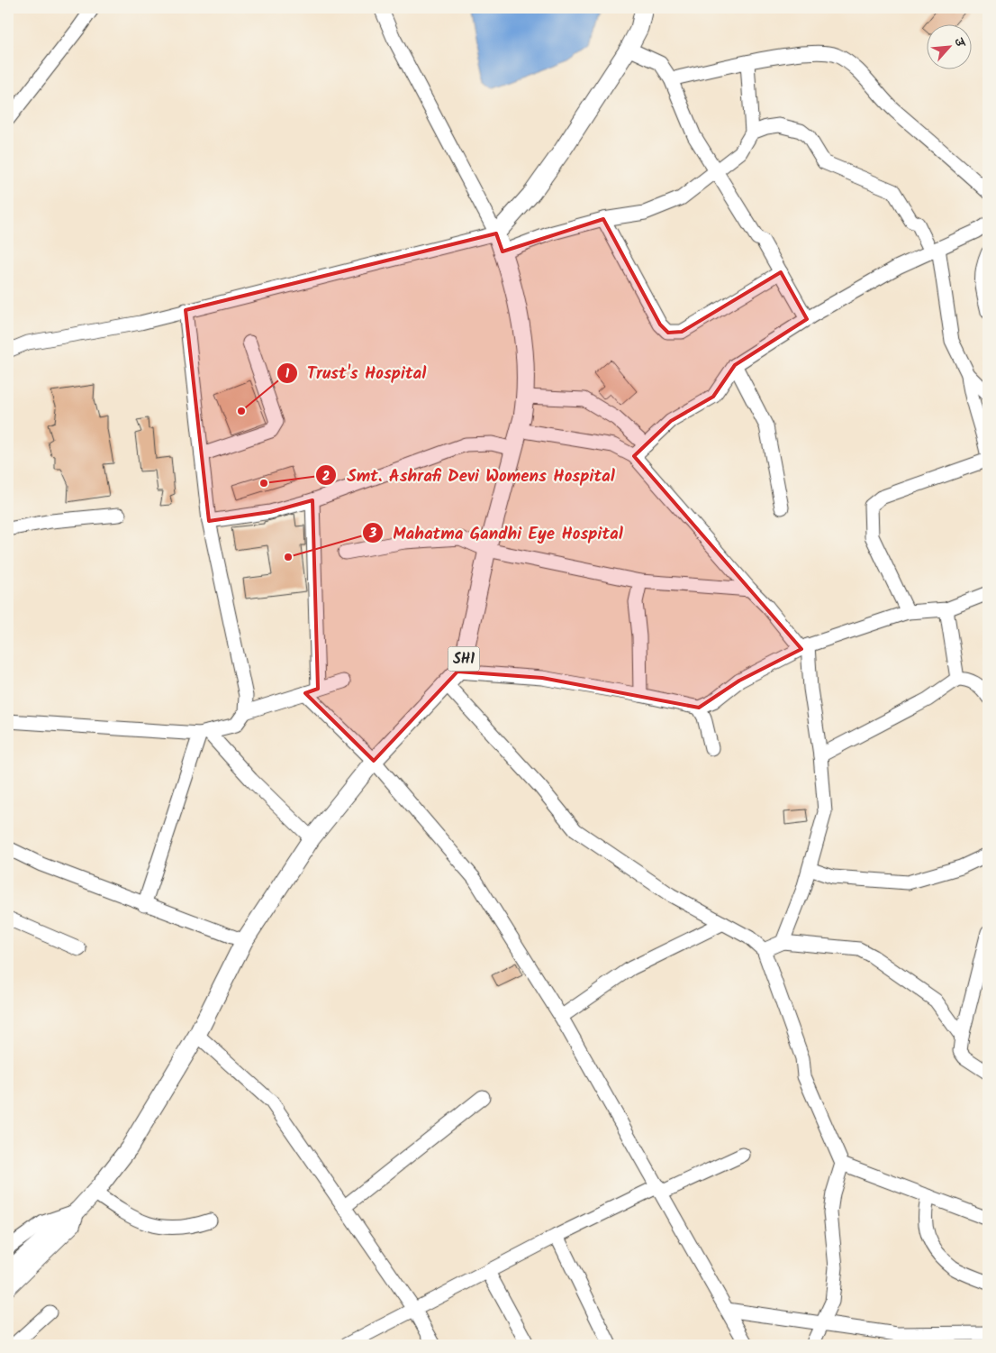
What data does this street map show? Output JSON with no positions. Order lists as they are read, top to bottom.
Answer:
{
  "streets": {
    "main road": ["SH1"]
  },
  "places": ["Trust's Hospital", "Smt. Ashrafi Devi Womens Hospital", "Mahatma Gandhi Eye Hospital"],
  "north": "top right"
}
